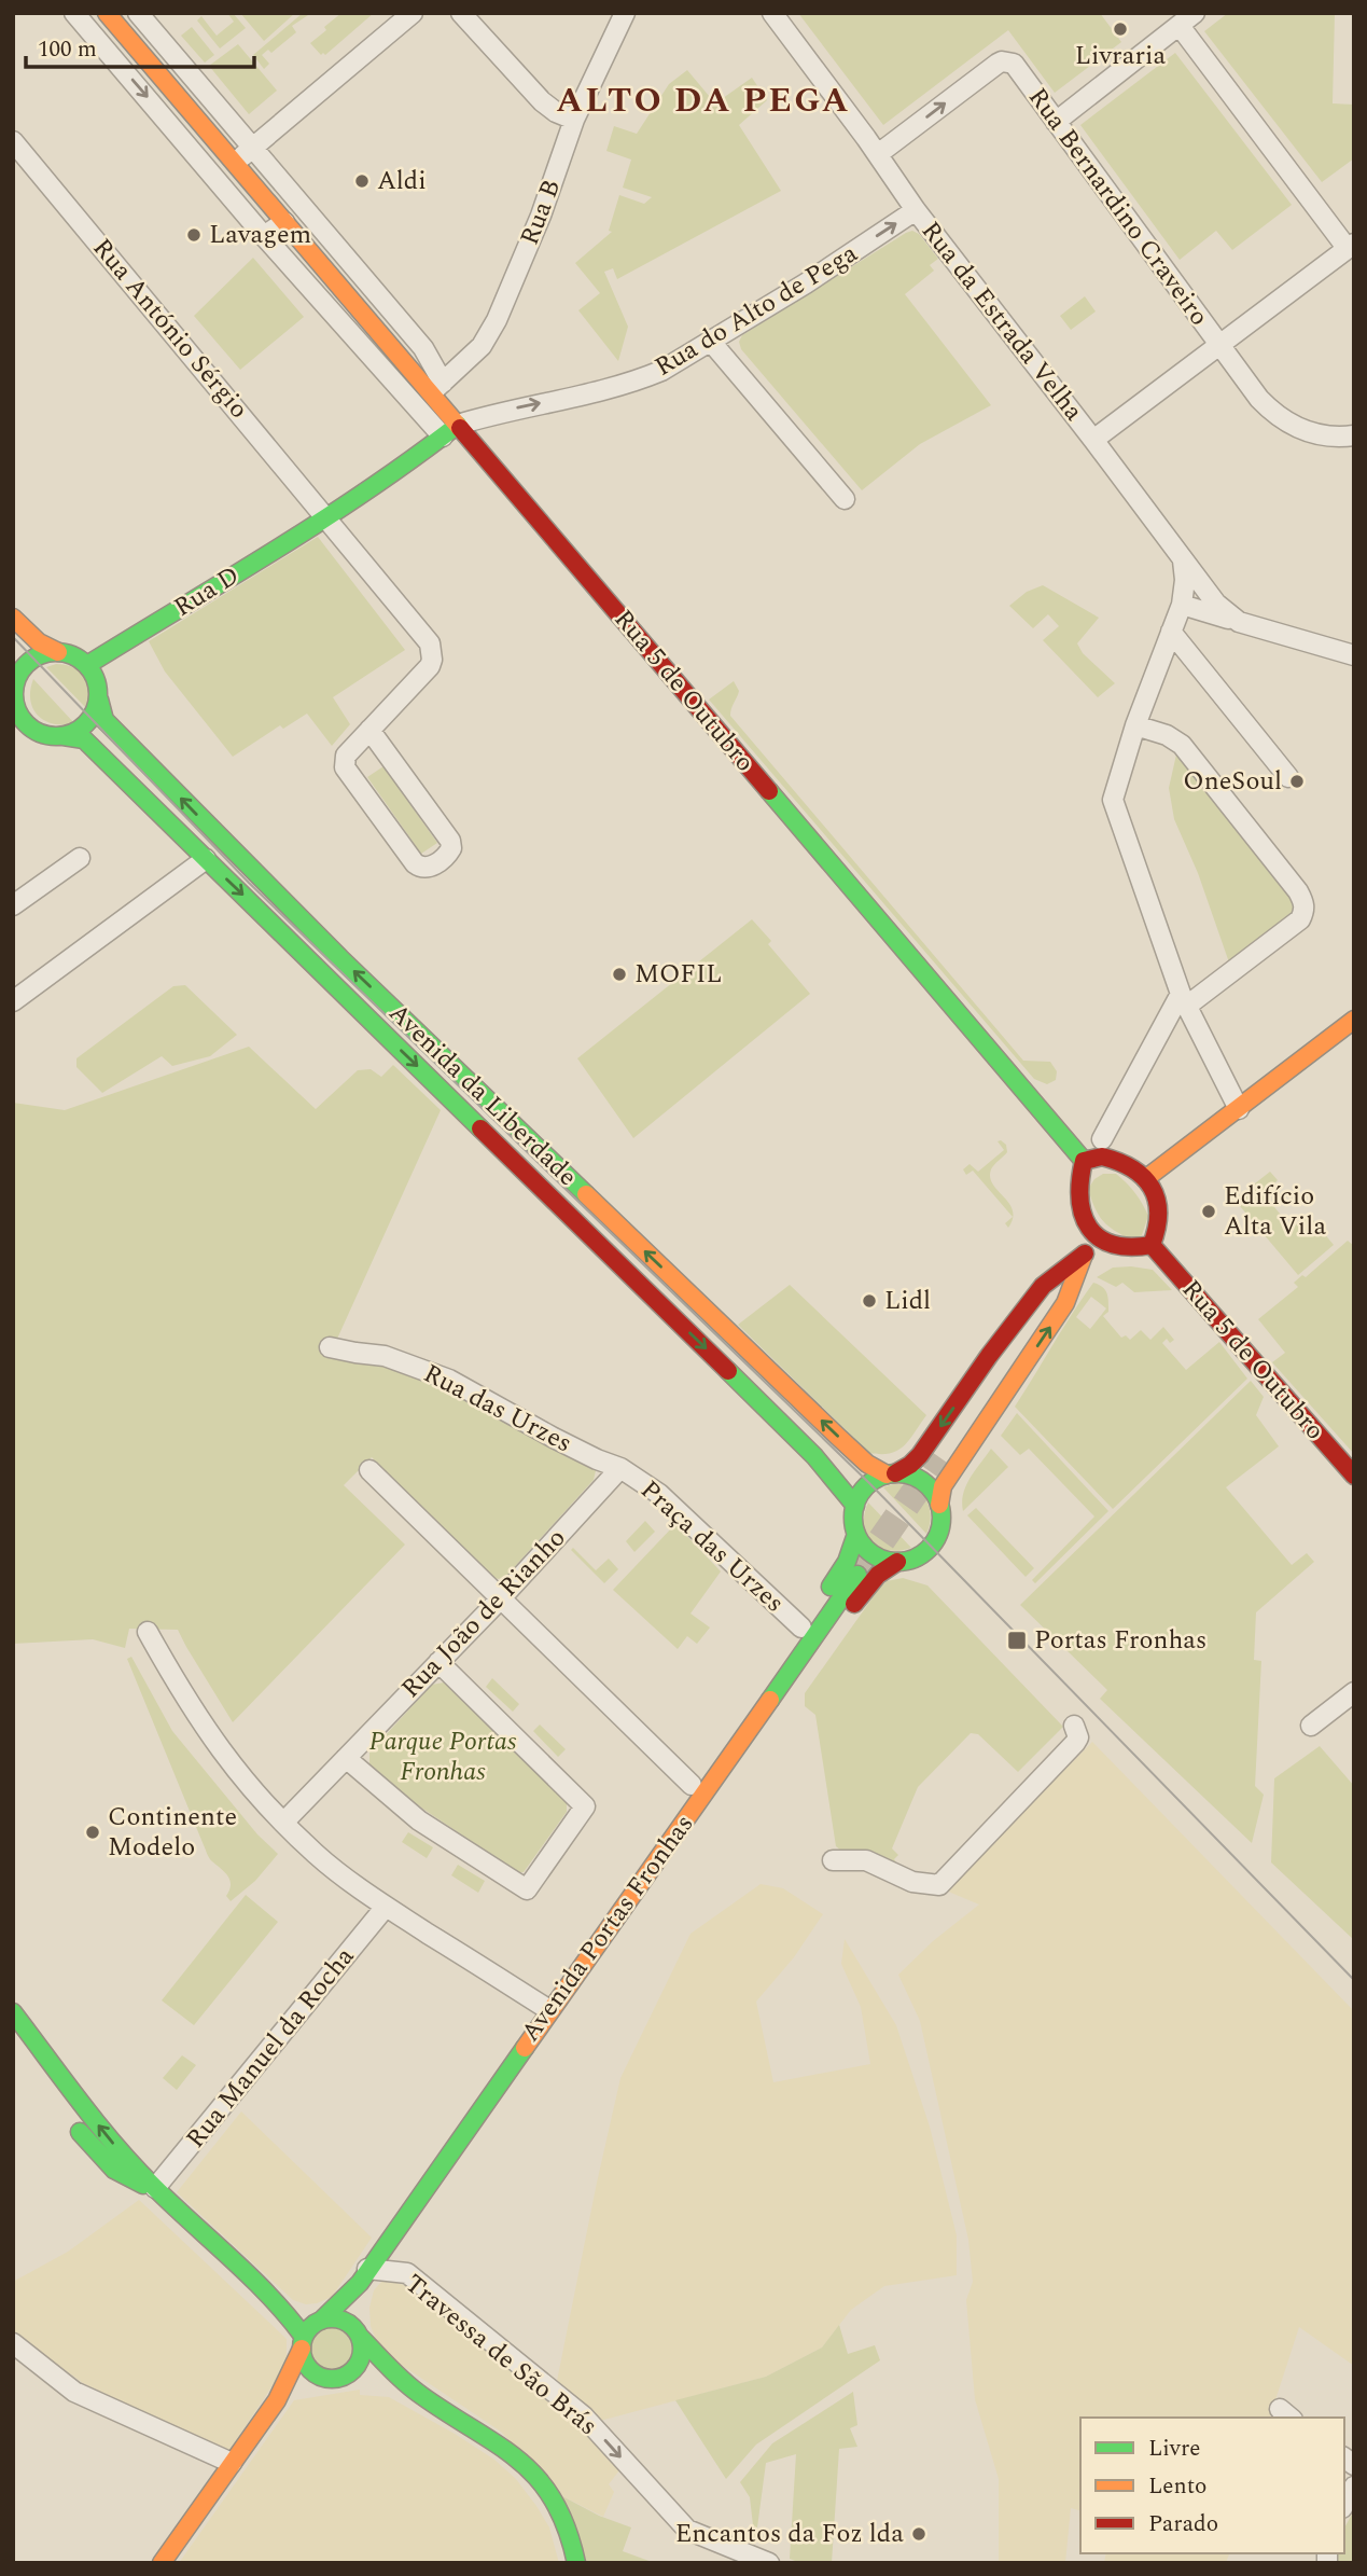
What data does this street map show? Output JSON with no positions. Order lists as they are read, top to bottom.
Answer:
{
  "streets": {
    "main road": [
      "Rua D",
      "Rua 5 de Outubro",
      "Avenida da Liberdade",
      "Avenida Portas Fronhas"
    ],
    "street": [
      "Rua Bernardino Craveiro",
      "Rua B",
      "Rua do Alto de Pega",
      "Rua da Estrada Velha",
      "Rua António Sérgio",
      "Rua das Urzes",
      "Praça das Urzes",
      "Rua João de Rianho",
      "Rua Manuel da Rocha",
      "Travessa de São Brás"
    ]
  },
  "crossings": [
    ["Rua Bernardino Craveiro", "Rua da Estrada Velha"],
    ["Rua B", "Rua 5 de Outubro"],
    ["Rua do Alto de Pega", "Rua da Estrada Velha"],
    ["Rua do Alto de Pega", "Rua D"],
    ["Rua do Alto de Pega", "Rua 5 de Outubro"],
    ["Rua António Sérgio", "Rua D"],
    ["Rua D", "Rua 5 de Outubro"],
    ["Rua D", "Avenida da Liberdade"],
    ["Rua das Urzes", "Praça das Urzes"],
    ["Rua das Urzes", "Rua João de Rianho"],
    ["Praça das Urzes", "Rua João de Rianho"],
    ["Avenida Portas Fronhas", "Travessa de São Brás"]
  ],
  "one_way": ["Rua do Alto de Pega", "Travessa de São Brás"],
  "districts": ["ALTO DA PEGA"],
  "parks": ["Parque Portas Fronhas"],
  "places": {
    "other": [
      "Livraria",
      "Aldi",
      "Lavagem",
      "OneSoul",
      "MOFIL",
      "Edifício Alta Vila",
      "Lidl",
      "Continente Modelo",
      "Encantos da Foz lda"
    ],
    "transit": ["Portas Fronhas"]
  },
  "legend": ["Livre", "Lento", "Parado"],
  "scale_bar": "100 m"
}
